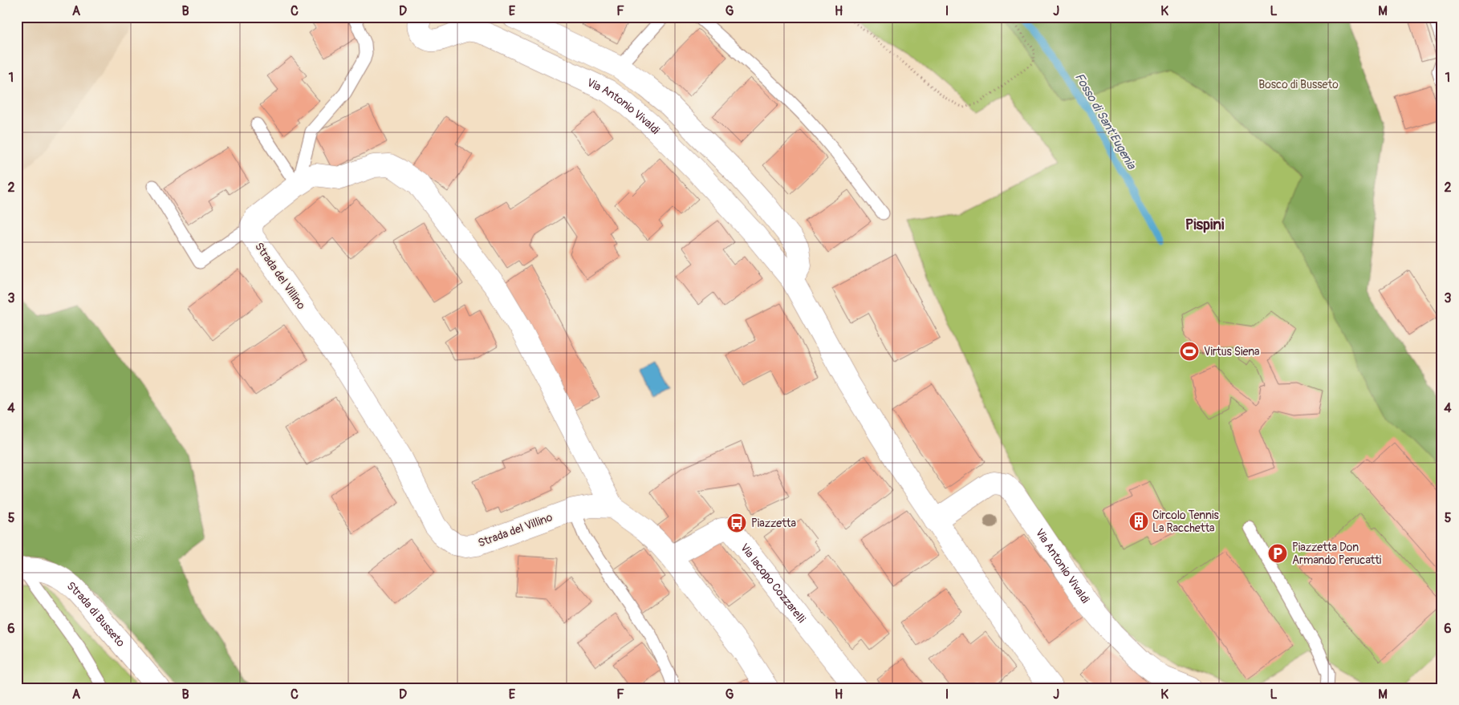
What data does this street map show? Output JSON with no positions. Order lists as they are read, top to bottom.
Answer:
{
  "streets": {
    "street": [
      "Via Antonio Vivaldi",
      "Strada del Villino",
      "Via Iacopo Cozzarelli",
      "Strada di Busseto"
    ]
  },
  "districts": ["Pispini"],
  "water": ["Fosso di Sant'Eugenia"],
  "parks": ["Bosco di Busseto"],
  "places": {
    "sports": ["Virtus Siena"],
    "building": ["Circolo Tennis La Racchetta"],
    "bus stop": ["Piazzetta"],
    "parking": ["Piazzetta Don Armando Perucatti"]
  },
  "grid": {
    "columns": [
      "A",
      "B",
      "C",
      "D",
      "E",
      "F",
      "G",
      "H",
      "I",
      "J",
      "K",
      "L",
      "M"
    ],
    "rows": [
      "1",
      "2",
      "3",
      "4",
      "5",
      "6"
    ]
  }
}
